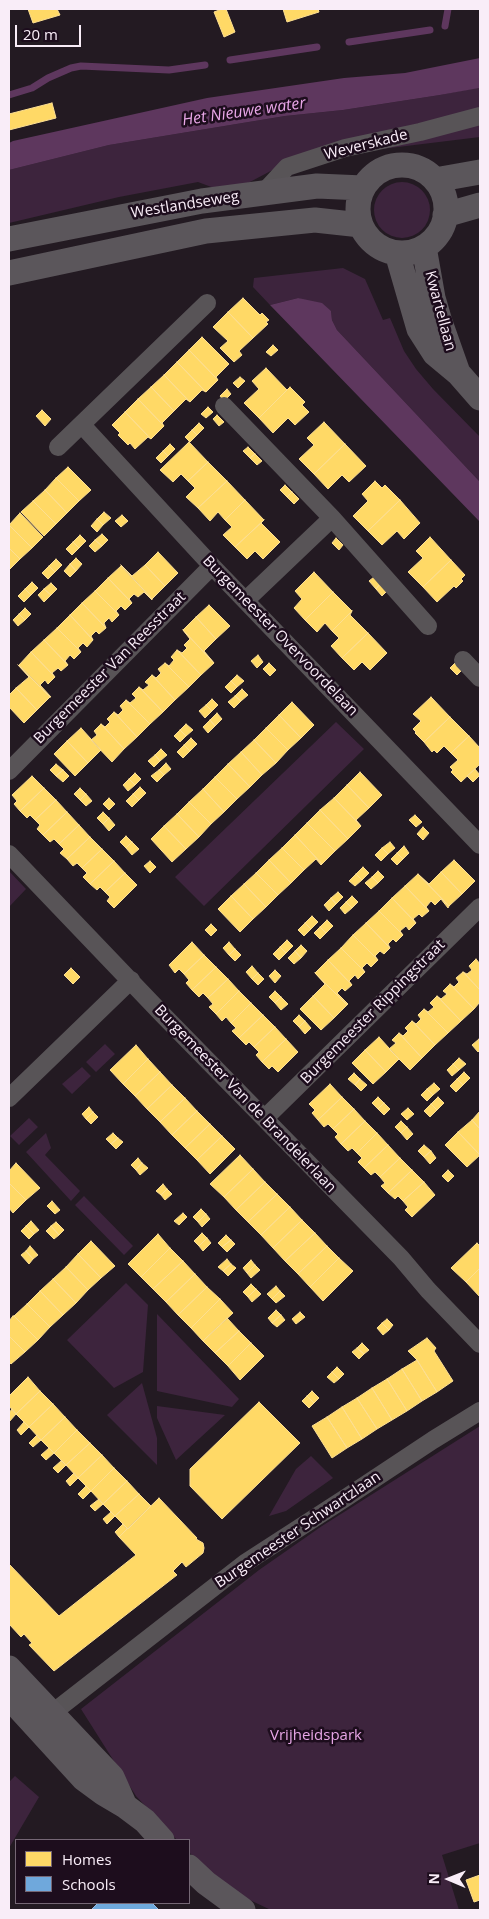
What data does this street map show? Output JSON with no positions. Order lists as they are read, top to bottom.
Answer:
{
  "streets": {
    "main road": ["Westlandseweg", "Kwartellaan"],
    "street": [
      "Weverskade",
      "Burgemeester Overvoordelaan",
      "Burgemeester Van Reesstraat",
      "Burgemeester Rippingstraat",
      "Burgemeester Van de Brandelerlaan",
      "Burgemeester Schwartzlaan"
    ]
  },
  "crossings": [
    ["Weverskade", "Westlandseweg"],
    ["Westlandseweg", "Kwartellaan"],
    ["Burgemeester Overvoordelaan", "Burgemeester Van Reesstraat"],
    ["Burgemeester Rippingstraat", "Burgemeester Van de Brandelerlaan"]
  ],
  "water": ["Het Nieuwe water"],
  "parks": ["Vrijheidspark"],
  "legend": ["Homes", "Schools"],
  "scale_bar": "20 m",
  "north": "left"
}
